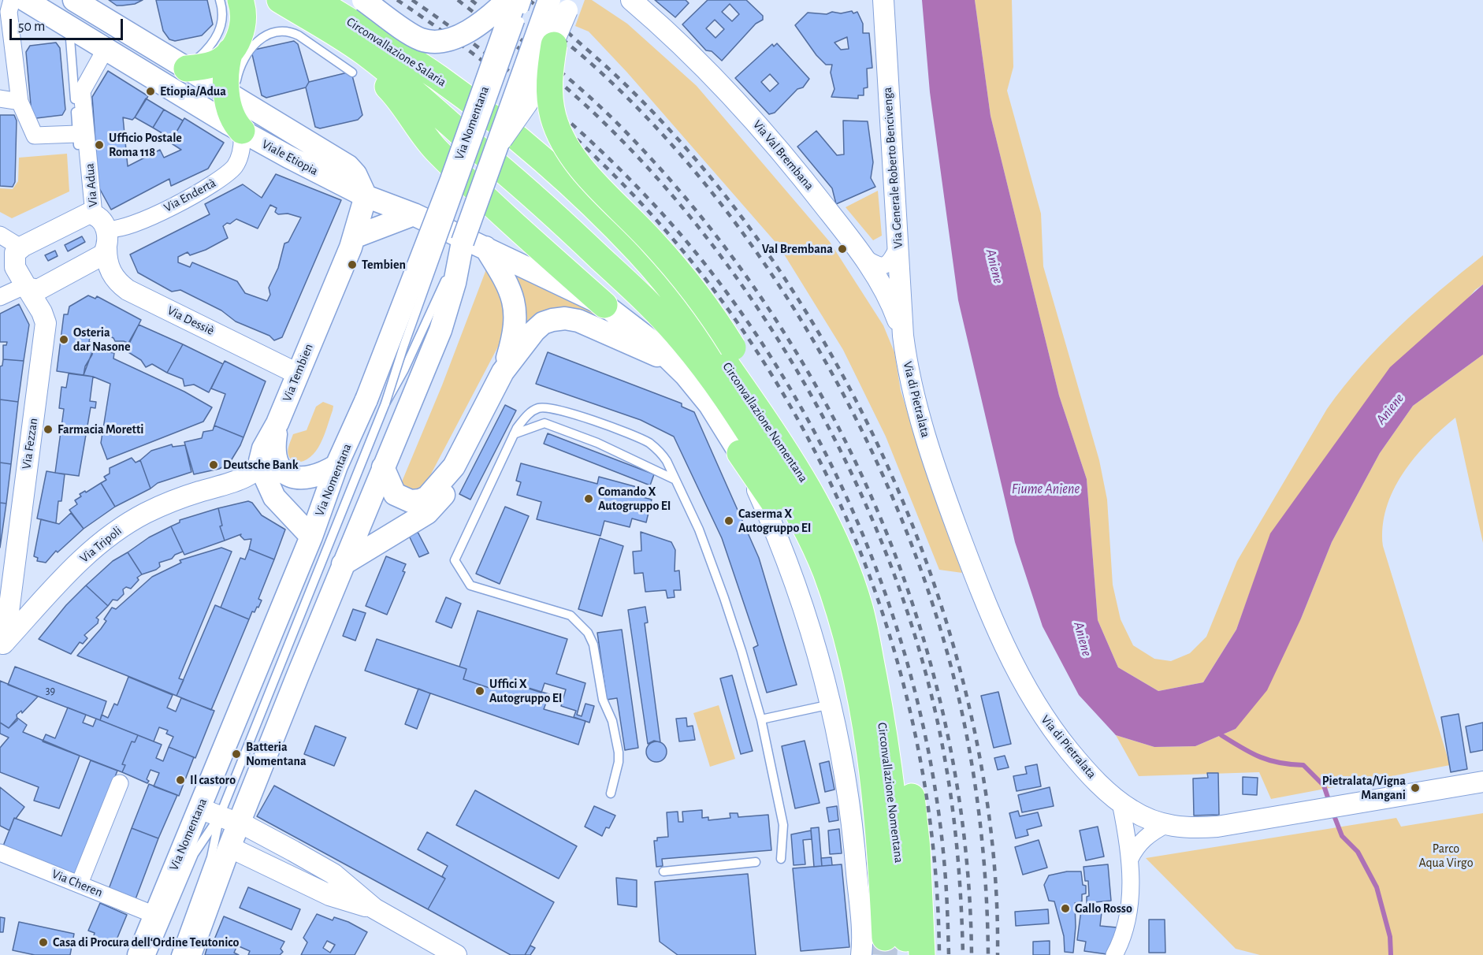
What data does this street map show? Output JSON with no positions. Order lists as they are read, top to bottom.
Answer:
{
  "streets": {
    "highway": ["Circonvallazione Salaria", "Circonvallazione Nomentana"],
    "main road": ["Via Nomentana", "Viale Etiopia", "Via Tembien"],
    "street": [
      "Via Val Brembana",
      "Via Generale Roberto Bencivenga",
      "Via Adua",
      "Via Endertà",
      "Via Dessiè",
      "Via di Pietralata",
      "Via Fezzan",
      "Via Tripoli",
      "Via Cheren"
    ]
  },
  "crossings": [
    ["Circonvallazione Salaria", "Circonvallazione Nomentana"],
    ["Via Nomentana", "Via Cheren"],
    ["Via Val Brembana", "Via Generale Roberto Bencivenga"],
    ["Via Val Brembana", "Via di Pietralata"],
    ["Viale Etiopia", "Via Endertà"],
    ["Viale Etiopia", "Via Tembien"],
    ["Via Generale Roberto Bencivenga", "Via di Pietralata"],
    ["Via Adua", "Via Endertà"],
    ["Via Adua", "Via Dessiè"],
    ["Via Endertà", "Via Dessiè"],
    ["Via Dessiè", "Via Tembien"],
    ["Via Tembien", "Via Tripoli"],
    ["Via Fezzan", "Via Tripoli"]
  ],
  "water": ["Aniene", "Fiume Aniene"],
  "parks": ["Parco Aqua Virgo"],
  "places": [
    "Etiopia/Adua",
    "Ufficio Postale Roma 118",
    "Val Brembana",
    "Tembien",
    "Osteria dar Nasone",
    "Farmacia Moretti",
    "Deutsche Bank",
    "Comando X Autogruppo EI",
    "Caserma X Autogruppo EI",
    "Uffici X Autogruppo EI",
    "Batteria Nomentana",
    "Il castoro",
    "Pietralata/Vigna Mangani",
    "Gallo Rosso",
    "Casa di Procura dell‘Ordine Teutonico"
  ],
  "house_numbers": ["39"],
  "scale_bar": "50 m"
}
